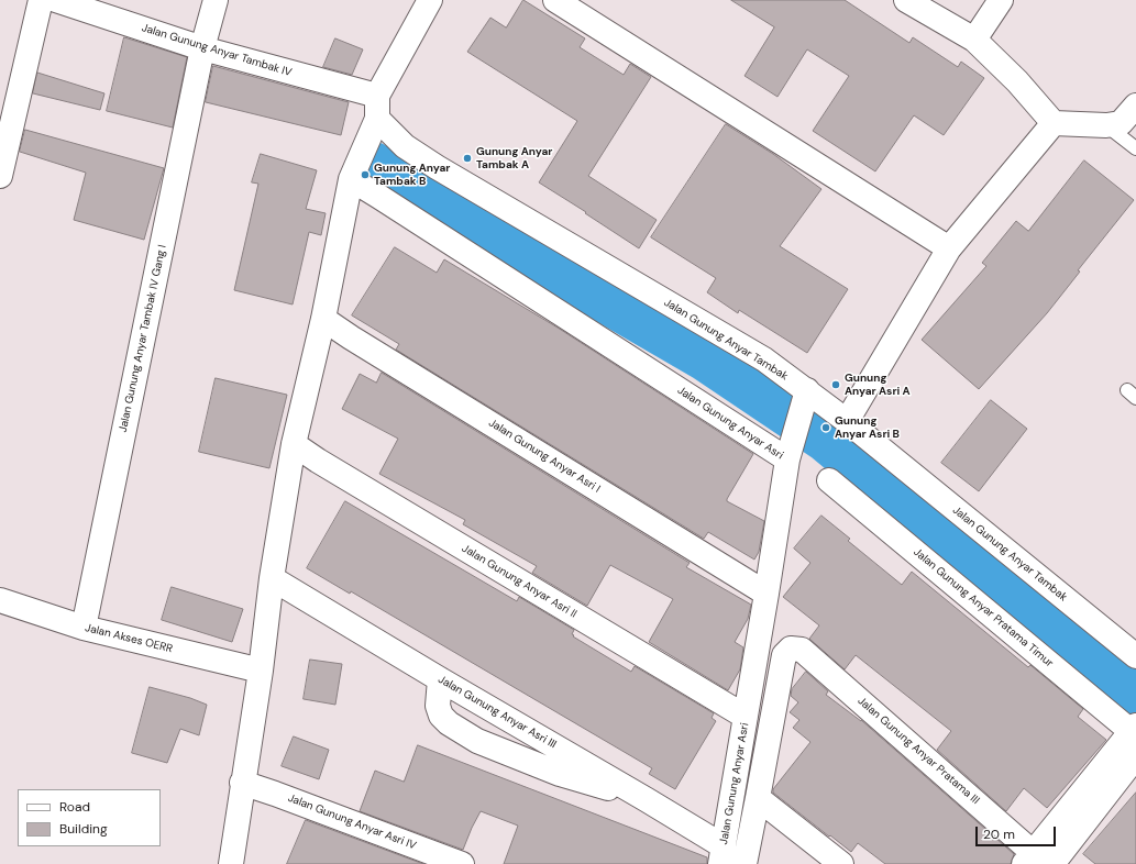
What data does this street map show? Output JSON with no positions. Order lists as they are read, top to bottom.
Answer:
{
  "streets": {
    "street": [
      "Jalan Gunung Anyar Tambak IV",
      "Jalan Gunung Anyar Tambak IV Gang I",
      "Jalan Gunung Anyar Tambak",
      "Jalan Gunung Anyar Asri",
      "Jalan Gunung Anyar Asri I",
      "Jalan Gunung Anyar Asri II",
      "Jalan Gunung Anyar Pratama Timur",
      "Jalan Akses OERR",
      "Jalan Gunung Anyar Asri III",
      "Jalan Gunung Anyar Pratama III",
      "Jalan Gunung Anyar Asri IV"
    ]
  },
  "crossings": [
    ["Jalan Gunung Anyar Tambak IV", "Jalan Gunung Anyar Tambak IV Gang I"],
    ["Jalan Gunung Anyar Tambak IV", "Jalan Gunung Anyar Tambak"],
    ["Jalan Gunung Anyar Tambak IV Gang I", "Jalan Akses OERR"],
    ["Jalan Gunung Anyar Tambak", "Jalan Gunung Anyar Asri"],
    ["Jalan Gunung Anyar Asri", "Jalan Gunung Anyar Asri I"],
    ["Jalan Gunung Anyar Asri", "Jalan Gunung Anyar Asri II"],
    ["Jalan Gunung Anyar Asri", "Jalan Gunung Anyar Asri III"]
  ],
  "places": [
    "Gunung Anyar Tambak A",
    "Gunung Anyar Tambak B",
    "Gunung Anyar Asri A",
    "Gunung Anyar Asri B"
  ],
  "legend": ["Road", "Building"],
  "scale_bar": "20 m"
}
